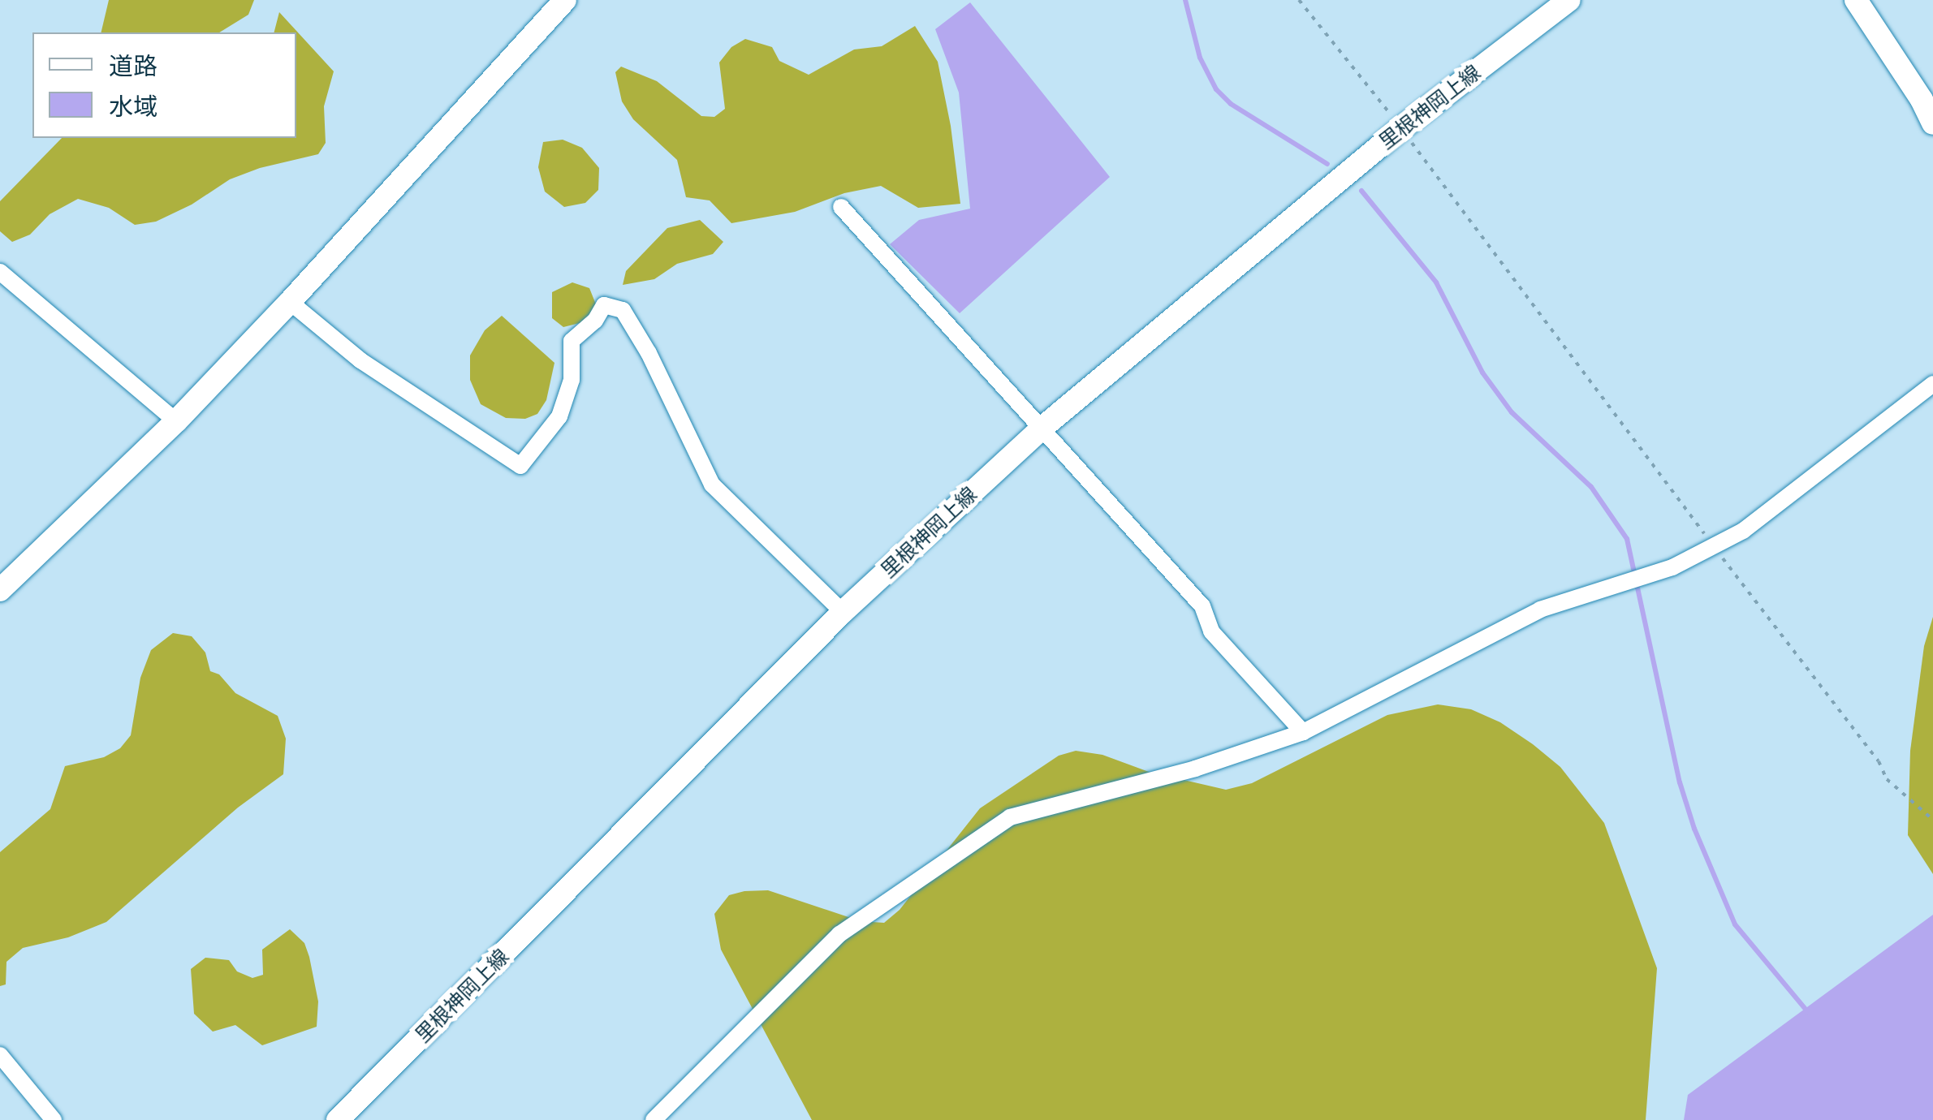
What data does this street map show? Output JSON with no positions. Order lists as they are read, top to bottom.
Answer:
{
  "streets": {
    "main road": ["里根神岡上線"]
  },
  "legend": ["道路", "水域"]
}
